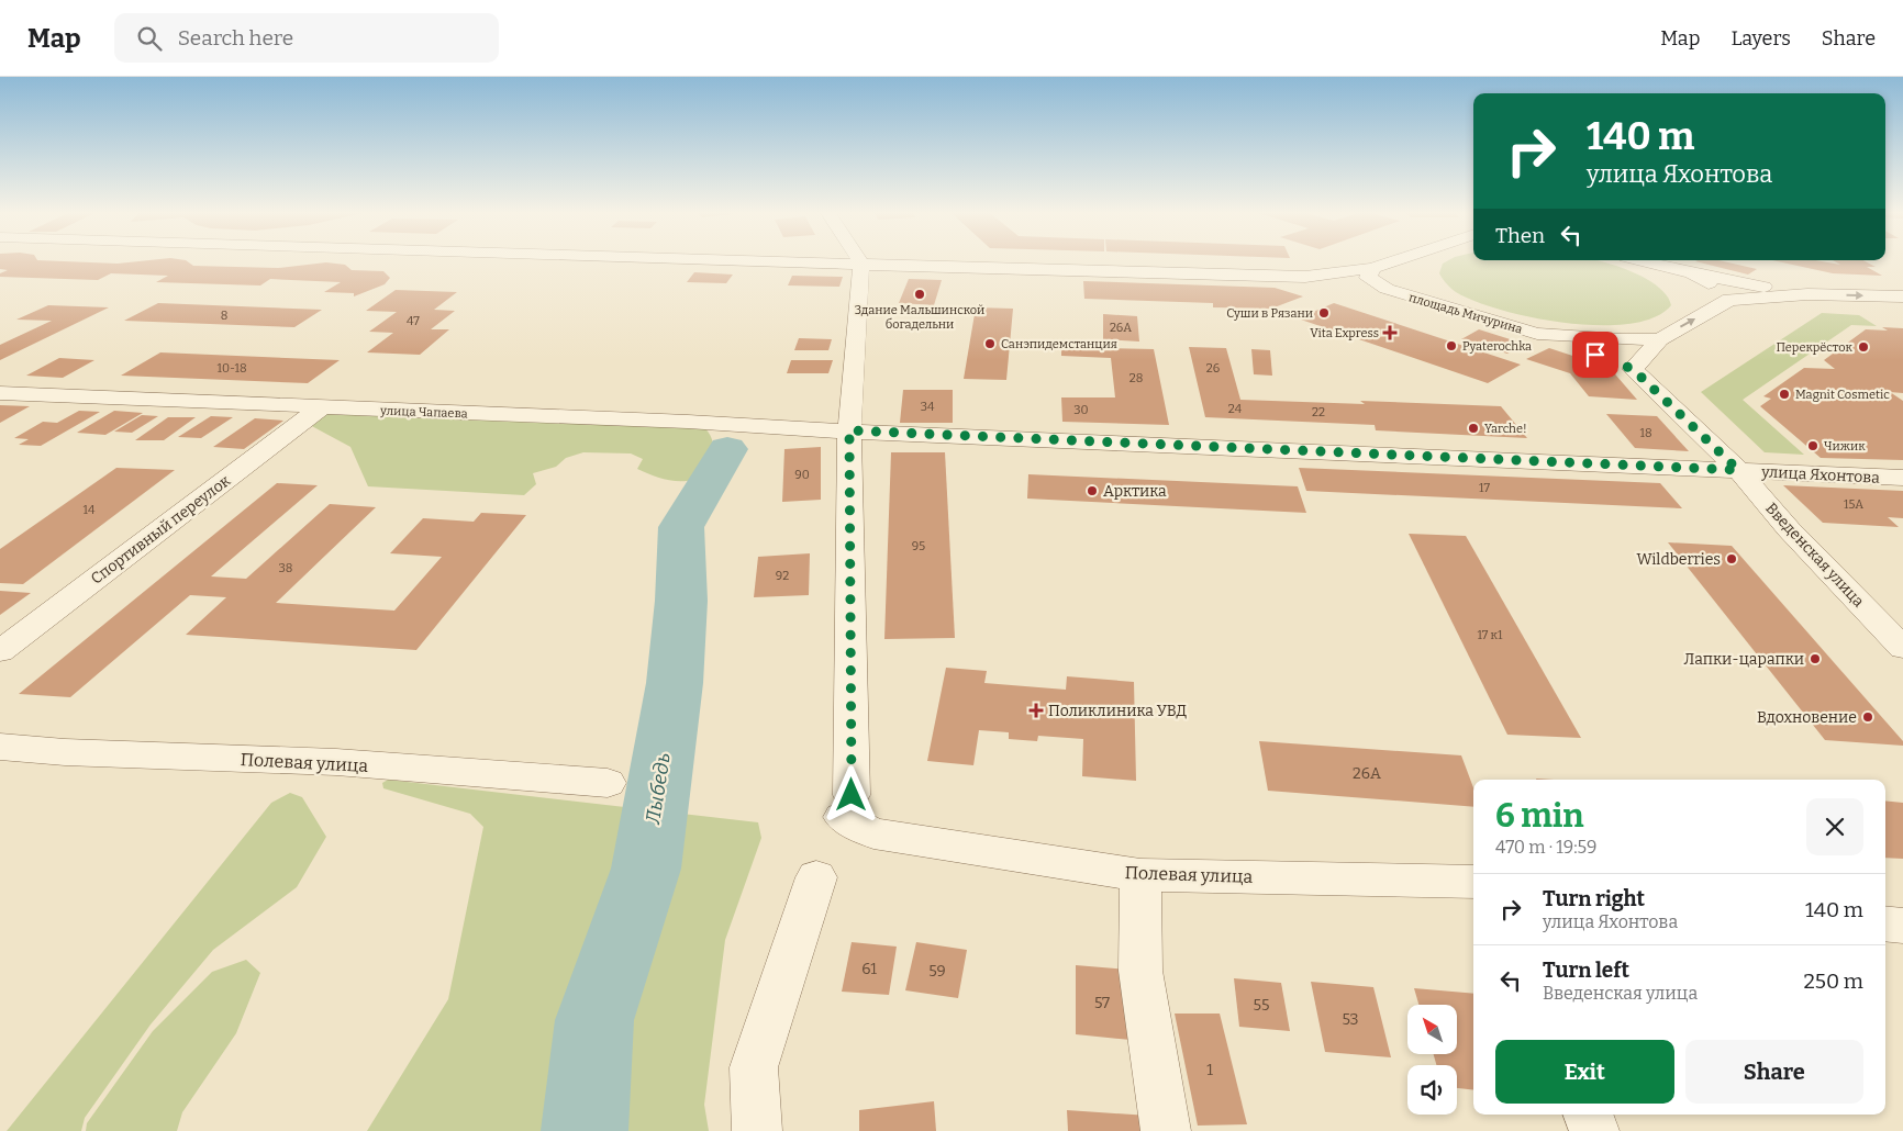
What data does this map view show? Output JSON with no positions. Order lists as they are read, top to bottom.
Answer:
{
  "streets": {
    "street": [
      "площадь Мичурина",
      "улица Чапаева",
      "улица Яхонтова",
      "Спортивный переулок",
      "Введенская улица",
      "Полевая улица"
    ]
  },
  "crossings": [
    ["площадь Мичурина", "Введенская улица"],
    ["улица Чапаева", "улица Яхонтова"],
    ["улица Чапаева", "Спортивный переулок"],
    ["улица Чапаева", "Полевая улица"],
    ["улица Яхонтова", "Введенская улица"],
    ["улица Яхонтова", "Полевая улица"]
  ],
  "water": ["Лыбедь"],
  "places": {
    "other": [
      "Здание Мальшинской богадельни",
      "Суши в Рязани",
      "Санэпидемстанция",
      "Pyaterochka",
      "Перекрёсток",
      "Magnit Cosmetic",
      "Yarche!",
      "Чижик",
      "Арктика",
      "Wildberries",
      "Лапки-царапки",
      "Вдохновение"
    ],
    "health": ["Vita Express", "Поликлиника УВД"]
  },
  "house_numbers": [
    "8",
    "47",
    "26А",
    "10-18",
    "26",
    "28",
    "34",
    "24",
    "30",
    "22",
    "18",
    "90",
    "17",
    "15А",
    "14",
    "95",
    "38",
    "92",
    "17 к1",
    "26А",
    "61",
    "59",
    "57",
    "55",
    "53",
    "1"
  ],
  "north": "top left",
  "page": {
    "header": "Map",
    "search": "Search here",
    "nav": ["Map", "Layers", "Share"],
    "turn": ["140 m", "улица Яхонтова"],
    "then": "Then",
    "heading": ["6 min", "470 m · 19:59"],
    "list": [
      {
        "name": "Turn right",
        "note": "улица Яхонтова",
        "value": "140 m"
      },
      {
        "name": "Turn left",
        "note": "Введенская улица",
        "value": "250 m"
      }
    ],
    "buttons": ["Exit", "Share"]
  }
}
